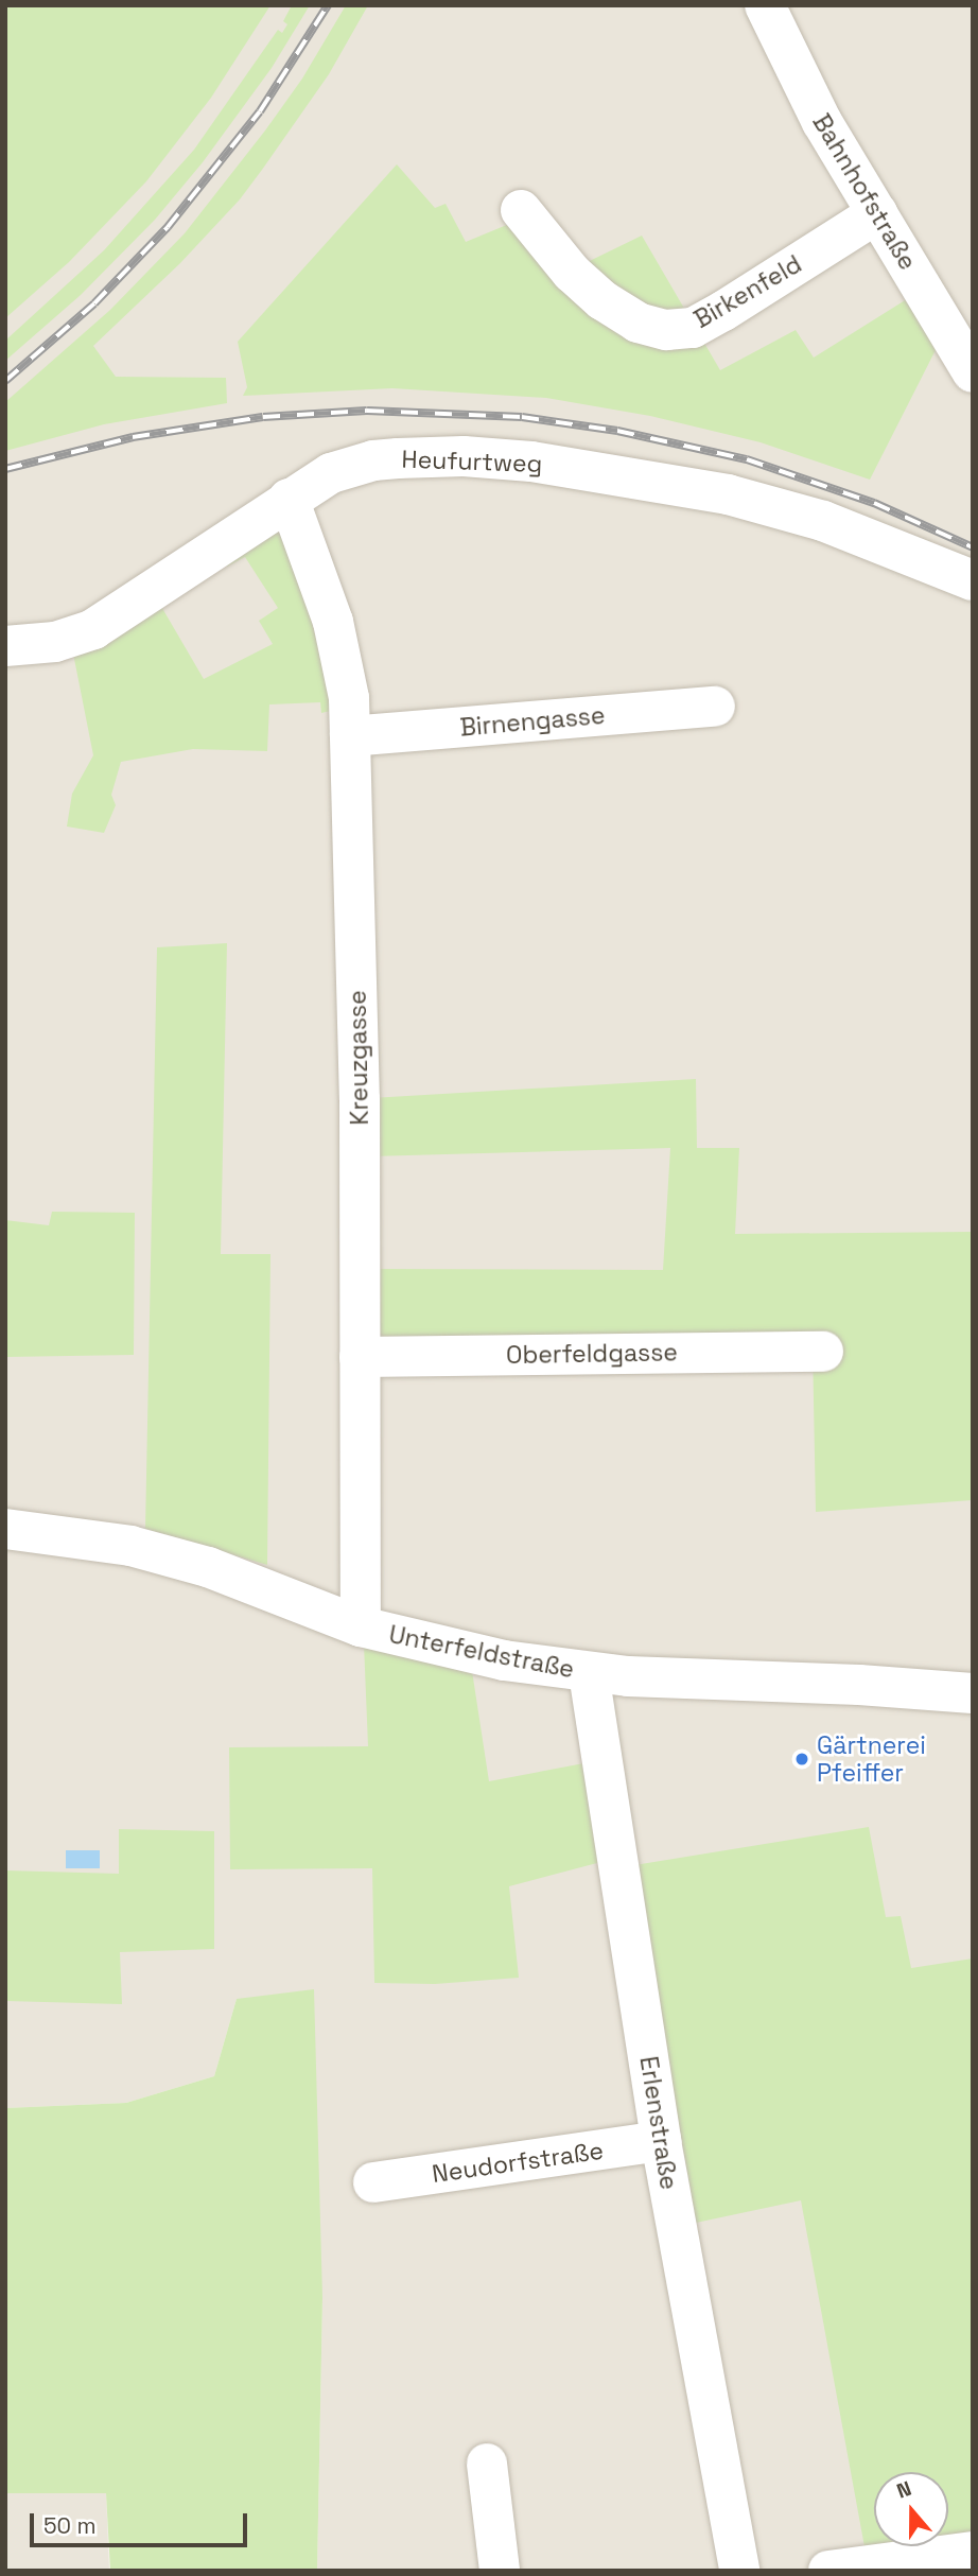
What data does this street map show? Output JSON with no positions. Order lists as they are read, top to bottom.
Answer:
{
  "streets": {
    "street": [
      "Bahnhofstraße",
      "Birkenfeld",
      "Heufurtweg",
      "Birnengasse",
      "Kreuzgasse",
      "Oberfeldgasse",
      "Unterfeldstraße",
      "Erlenstraße",
      "Neudorfstraße"
    ]
  },
  "crossings": [
    ["Bahnhofstraße", "Birkenfeld"],
    ["Heufurtweg", "Kreuzgasse"],
    ["Birnengasse", "Kreuzgasse"],
    ["Kreuzgasse", "Oberfeldgasse"],
    ["Kreuzgasse", "Unterfeldstraße"],
    ["Unterfeldstraße", "Erlenstraße"],
    ["Erlenstraße", "Neudorfstraße"]
  ],
  "places": ["Gärtnerei Pfeiffer"],
  "scale_bar": "50 m",
  "north": "top"
}
